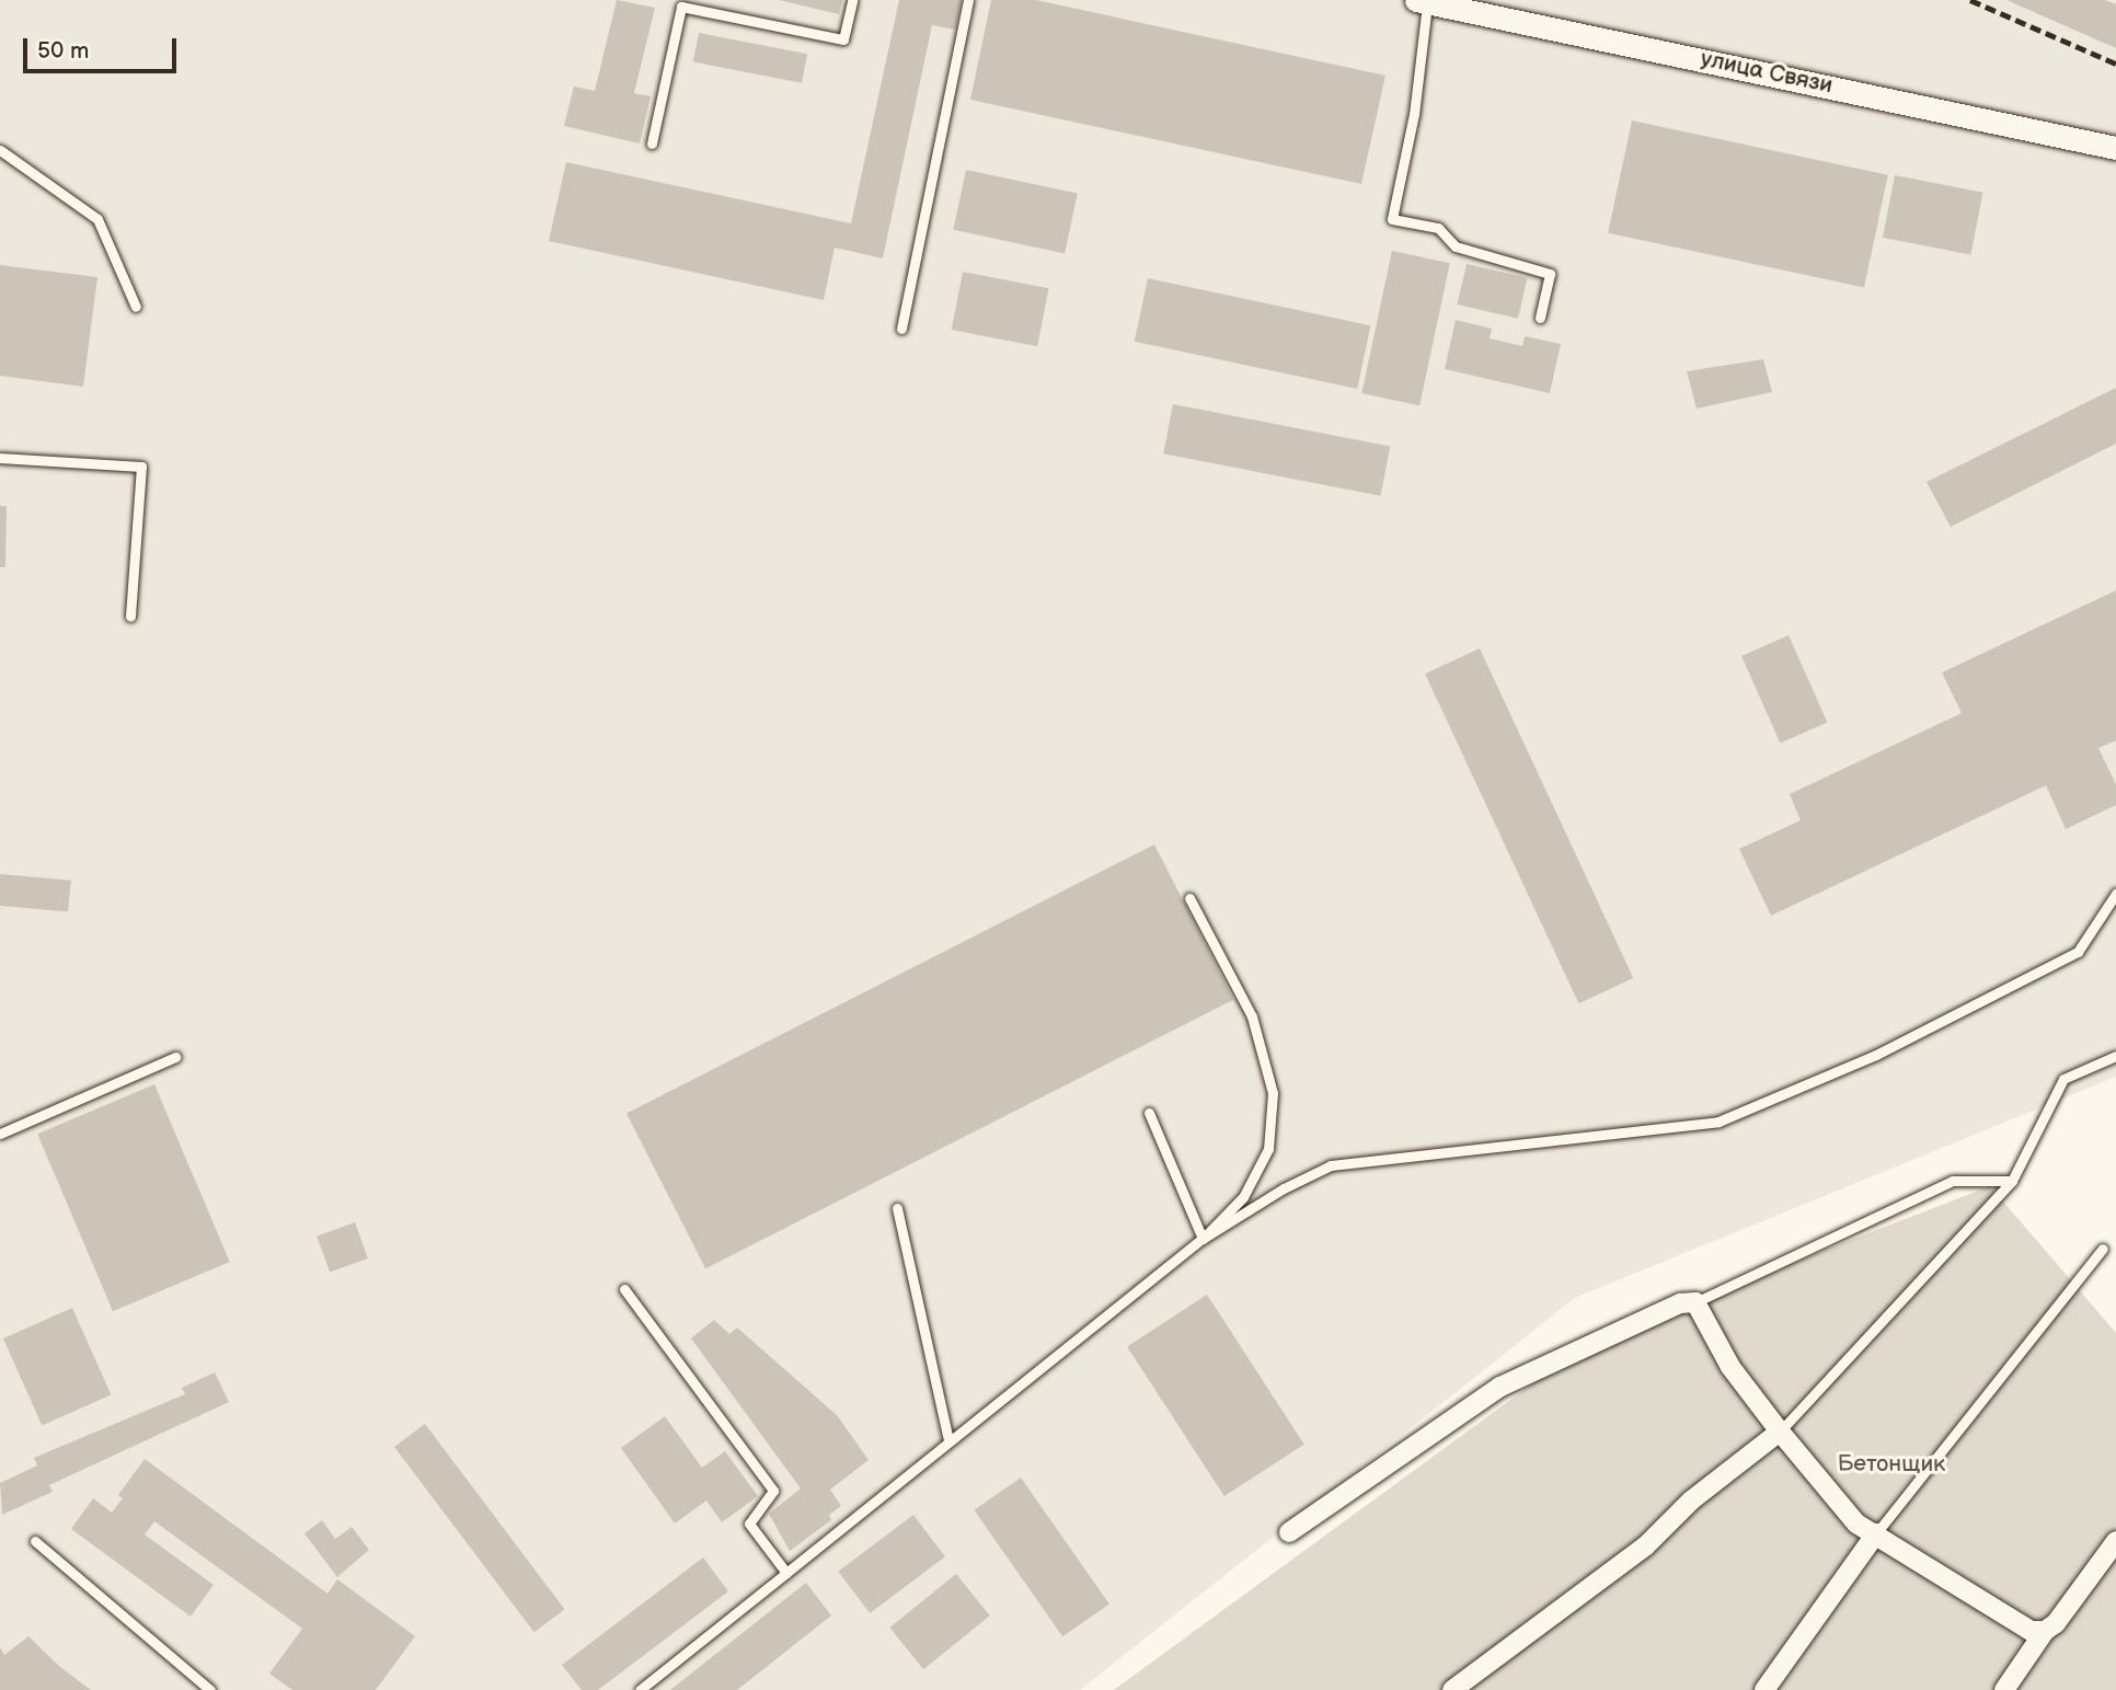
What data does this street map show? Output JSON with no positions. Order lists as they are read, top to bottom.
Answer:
{
  "streets": {
    "street": ["улица Связи"]
  },
  "parks": ["Бетонщик"],
  "scale_bar": "50 m"
}
